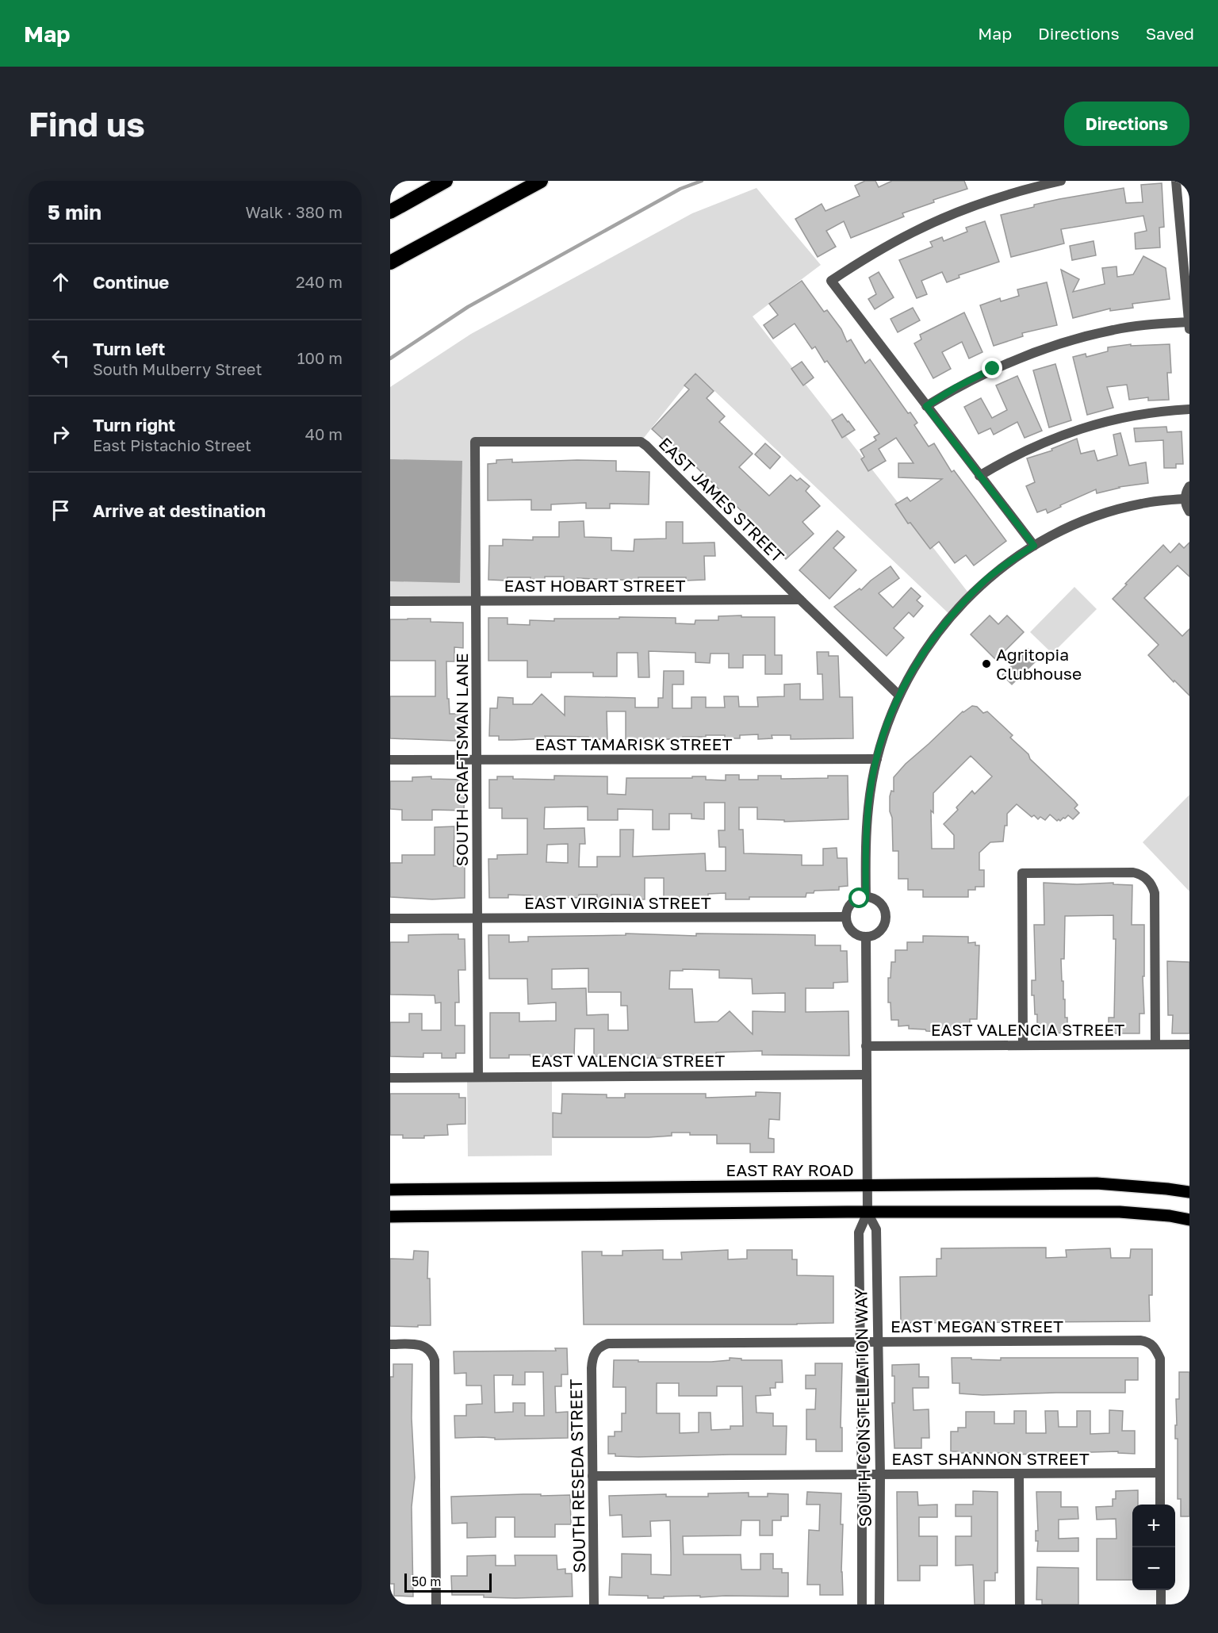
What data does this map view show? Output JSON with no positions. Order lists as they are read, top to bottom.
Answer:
{
  "streets": {
    "main road": ["EAST RAY ROAD"],
    "street": [
      "EAST JAMES STREET",
      "EAST HOBART STREET",
      "EAST TAMARISK STREET",
      "SOUTH CRAFTSMAN LANE",
      "EAST VIRGINIA STREET",
      "EAST VALENCIA STREET",
      "EAST MEGAN STREET",
      "SOUTH CONSTELLATION WAY",
      "EAST SHANNON STREET",
      "SOUTH RESEDA STREET"
    ]
  },
  "crossings": [
    ["EAST JAMES STREET", "EAST HOBART STREET"],
    ["EAST JAMES STREET", "SOUTH CRAFTSMAN LANE"],
    ["EAST HOBART STREET", "SOUTH CRAFTSMAN LANE"],
    ["EAST TAMARISK STREET", "SOUTH CRAFTSMAN LANE"],
    ["SOUTH CRAFTSMAN LANE", "EAST VIRGINIA STREET"],
    ["SOUTH CRAFTSMAN LANE", "EAST VALENCIA STREET"],
    ["EAST VIRGINIA STREET", "SOUTH CONSTELLATION WAY"],
    ["EAST VALENCIA STREET", "SOUTH CONSTELLATION WAY"],
    ["EAST RAY ROAD", "SOUTH CONSTELLATION WAY"],
    ["EAST MEGAN STREET", "SOUTH CONSTELLATION WAY"],
    ["EAST MEGAN STREET", "EAST SHANNON STREET"],
    ["EAST MEGAN STREET", "SOUTH RESEDA STREET"],
    ["SOUTH CONSTELLATION WAY", "EAST SHANNON STREET"],
    ["EAST SHANNON STREET", "SOUTH RESEDA STREET"]
  ],
  "places": ["Agritopia Clubhouse"],
  "scale_bar": "50 m",
  "page": {
    "header": "Map",
    "nav": ["Map", "Directions", "Saved"],
    "buttons": "Directions",
    "title": "Find us",
    "heading": ["5 min", "Walk · 380 m"],
    "list": [
      ["Continue", "240 m"],
      ["Turn left", "South Mulberry Street", "100 m"],
      ["Turn right", "East Pistachio Street", "40 m"],
      "Arrive at destination"
    ],
    "map_buttons": ["+", "−"],
    "scale": "50 m"
  }
}
